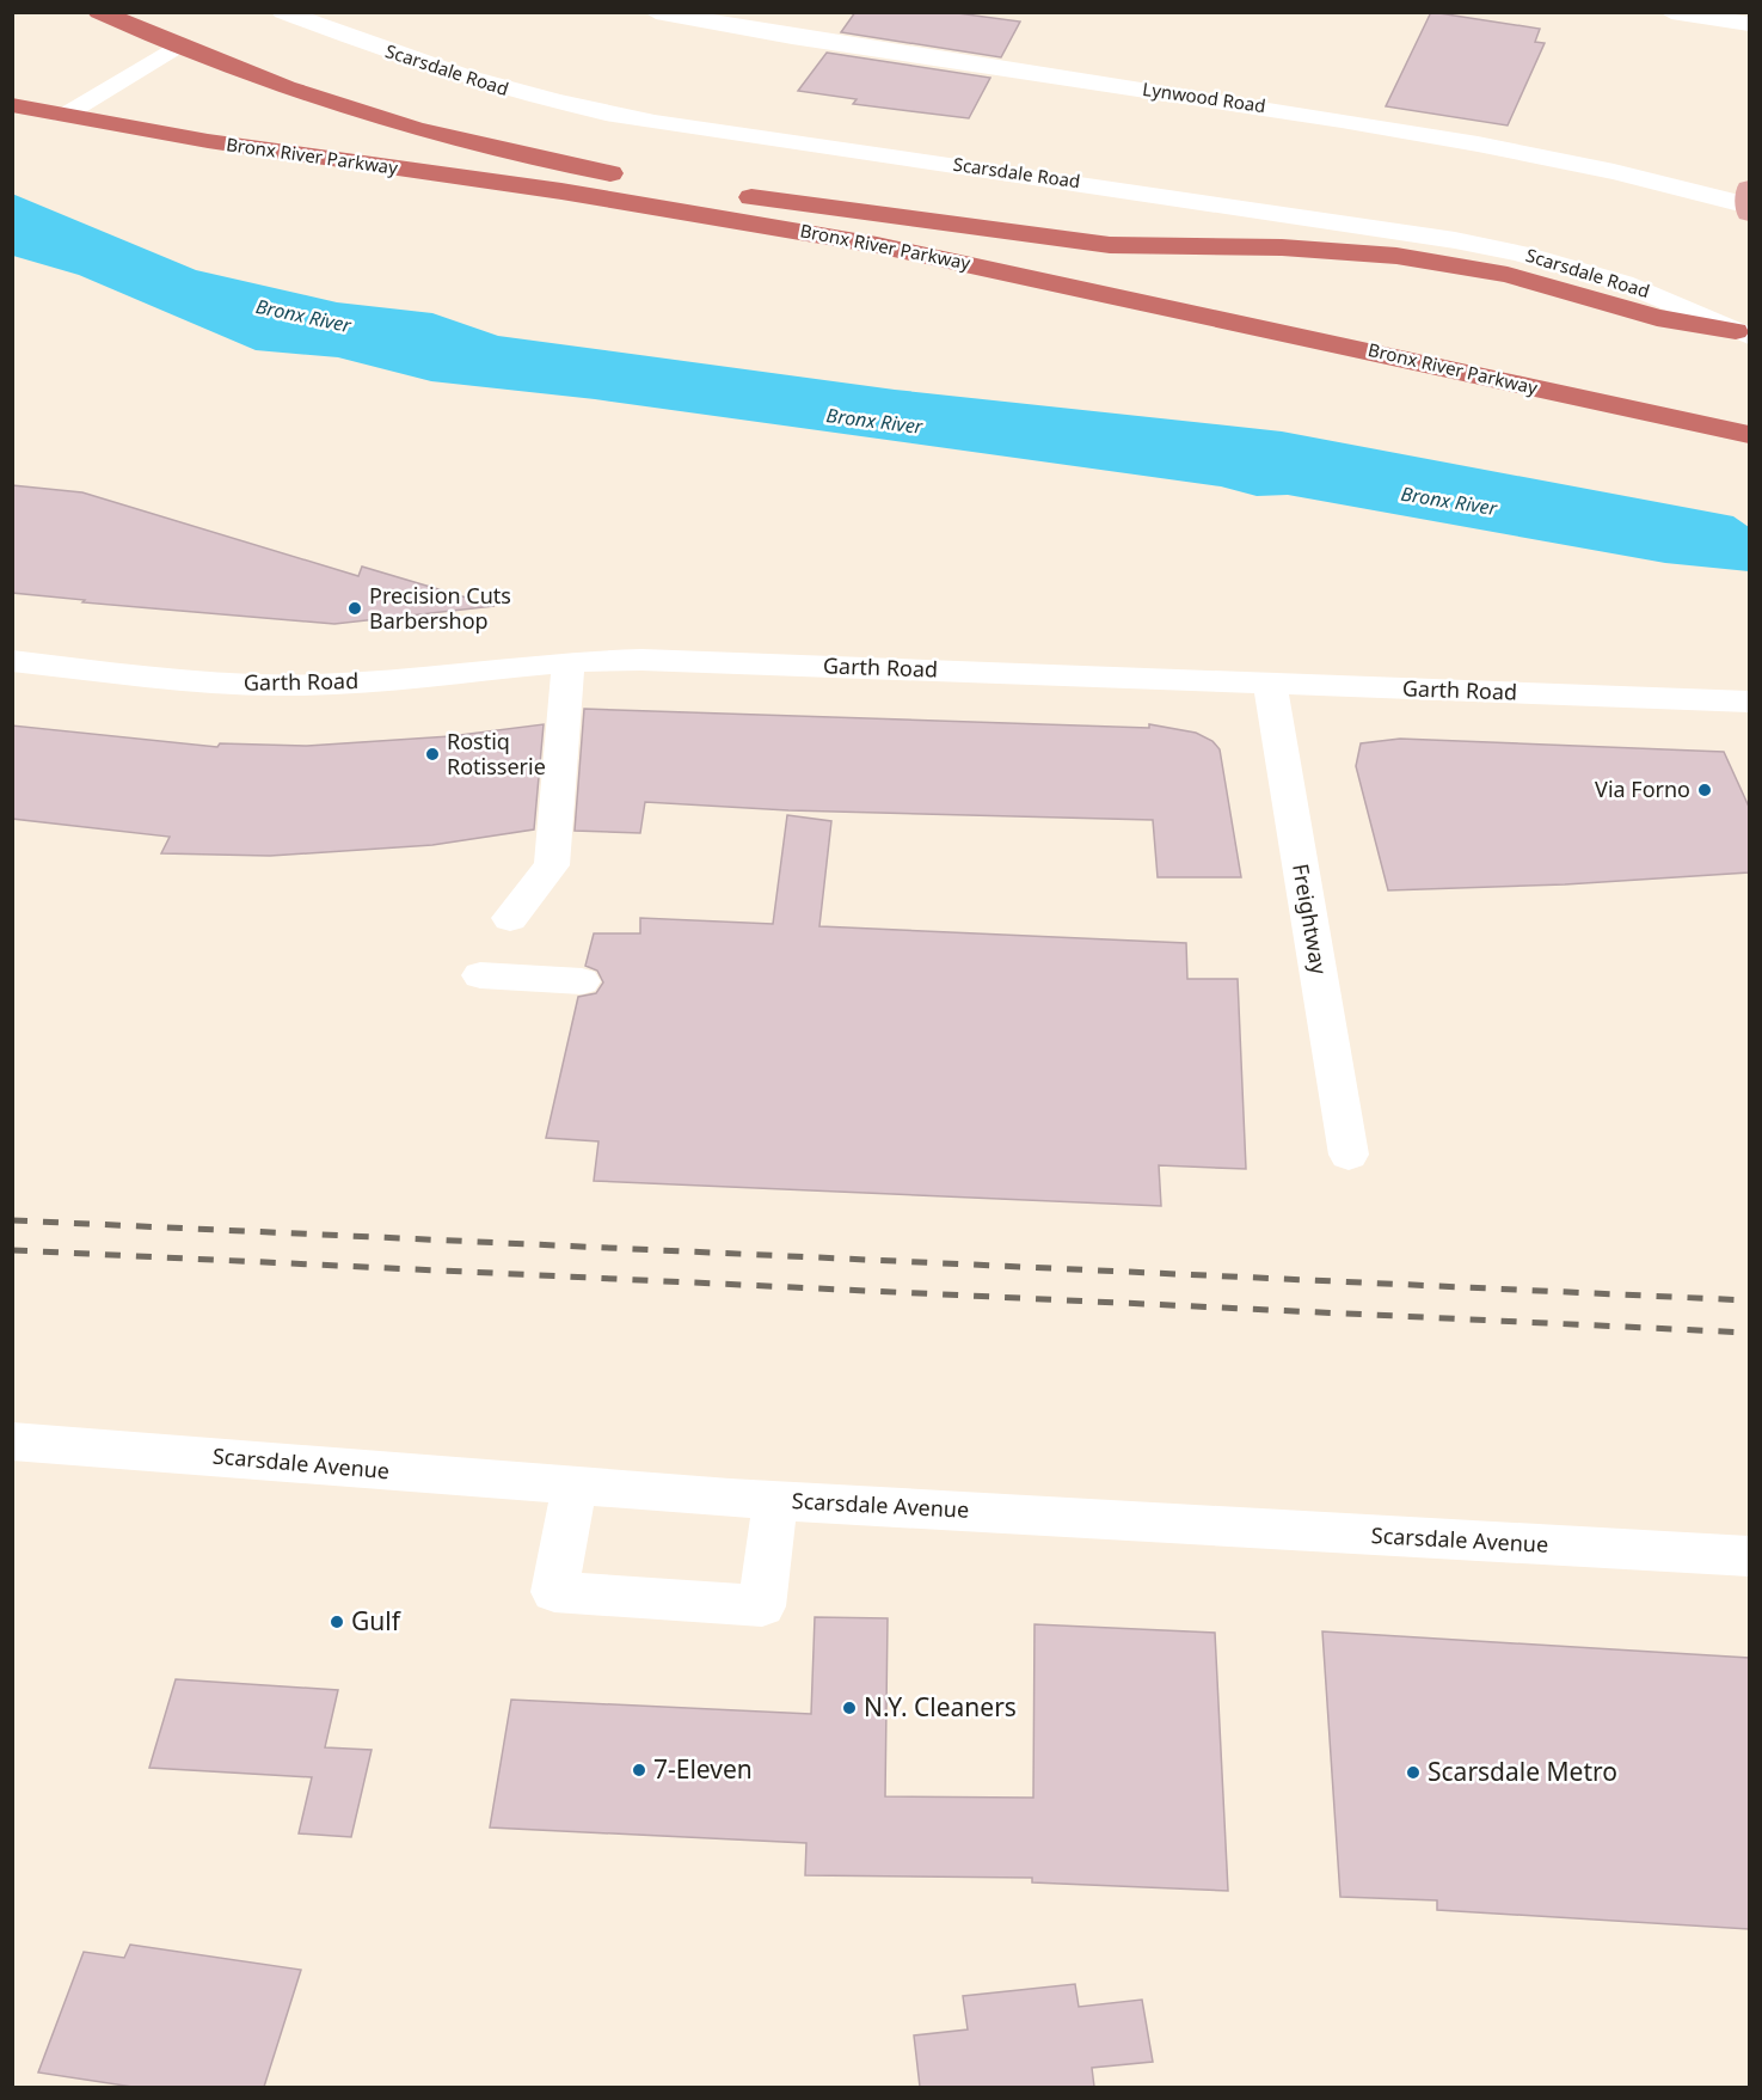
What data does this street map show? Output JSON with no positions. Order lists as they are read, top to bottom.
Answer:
{
  "streets": {
    "highway": ["Bronx River Parkway"],
    "street": [
      "Scarsdale Road",
      "Lynwood Road",
      "Garth Road",
      "Freightway",
      "Scarsdale Avenue"
    ]
  },
  "crossings": [
    ["Garth Road", "Freightway"]
  ],
  "water": ["Bronx River"],
  "places": [
    "Precision Cuts Barbershop",
    "Rostiq Rotisserie",
    "Via Forno",
    "Gulf",
    "N.Y. Cleaners",
    "7-Eleven",
    "Scarsdale Metro"
  ]
}
